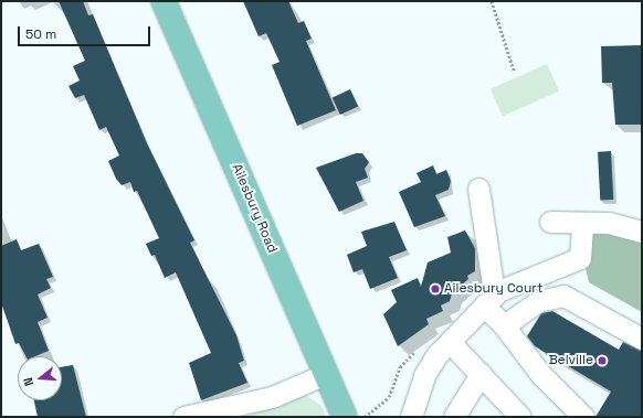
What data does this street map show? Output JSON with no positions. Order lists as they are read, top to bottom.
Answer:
{
  "streets": {
    "main road": ["Ailesbury Road"]
  },
  "places": ["Ailesbury Court", "Belville"],
  "scale_bar": "50 m",
  "north": "left"
}
